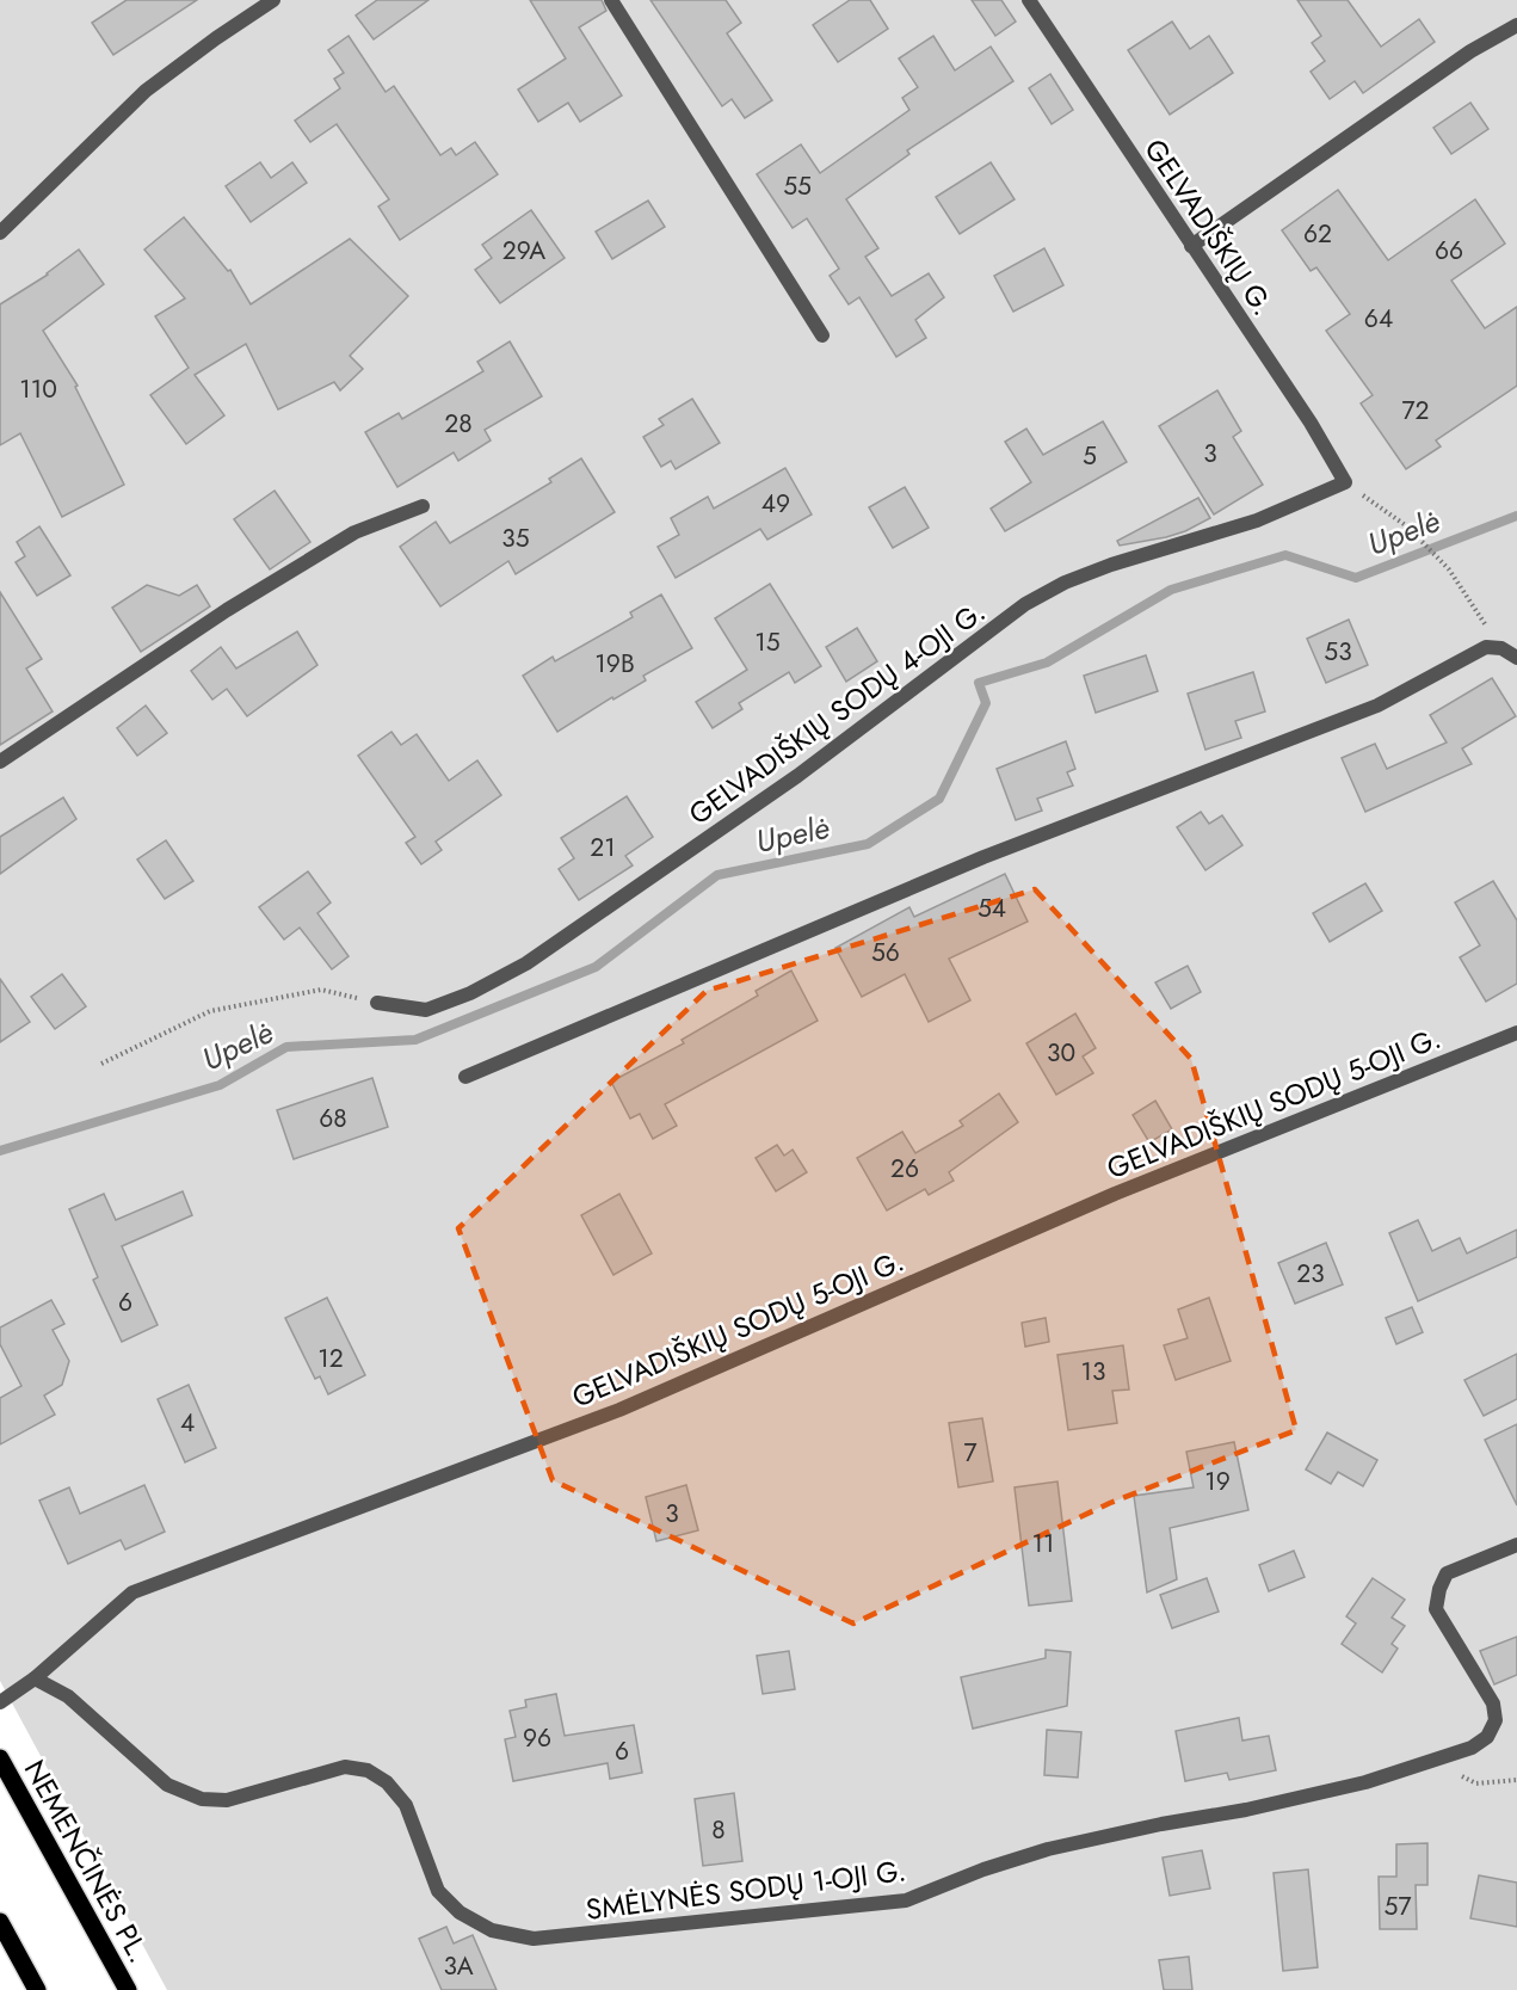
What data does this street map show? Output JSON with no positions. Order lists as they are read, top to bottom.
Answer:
{
  "streets": {
    "main road": ["NEMENČINĖS PL."],
    "street": [
      "GELVADIŠKIŲ G.",
      "GELVADIŠKIŲ SODŲ 4-OJI G.",
      "GELVADIŠKIŲ SODŲ 5-OJI G.",
      "SMĖLYNĖS SODŲ 1-OJI G."
    ]
  },
  "crossings": [
    ["GELVADIŠKIŲ G.", "GELVADIŠKIŲ SODŲ 4-OJI G."],
    ["GELVADIŠKIŲ SODŲ 5-OJI G.", "SMĖLYNĖS SODŲ 1-OJI G."]
  ],
  "water": ["Upelė"],
  "house_numbers": [
    "55",
    "62",
    "29A",
    "66",
    "64",
    "110",
    "72",
    "28",
    "3",
    "5",
    "49",
    "35",
    "15",
    "53",
    "19B",
    "21",
    "54",
    "56",
    "30",
    "68",
    "26",
    "23",
    "6",
    "12",
    "13",
    "4",
    "7",
    "19",
    "3",
    "11",
    "96",
    "6",
    "8",
    "57",
    "3A"
  ]
}
